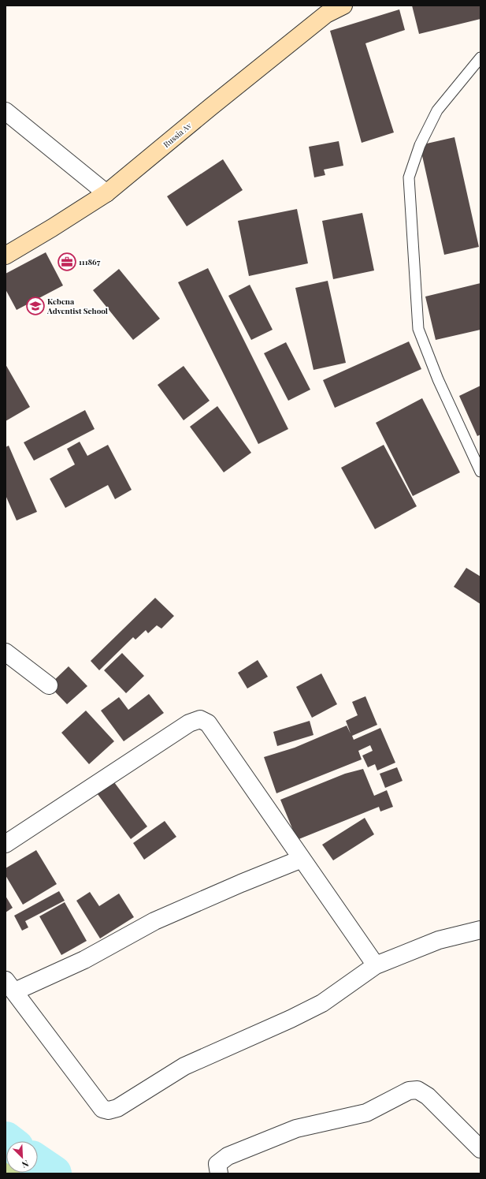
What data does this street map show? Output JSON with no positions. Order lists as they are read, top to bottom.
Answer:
{
  "streets": {
    "main road": ["Russia Av"]
  },
  "places": {
    "office": ["111867"],
    "school or university": ["Kebena Adventist School"]
  },
  "north": "bottom right"
}
